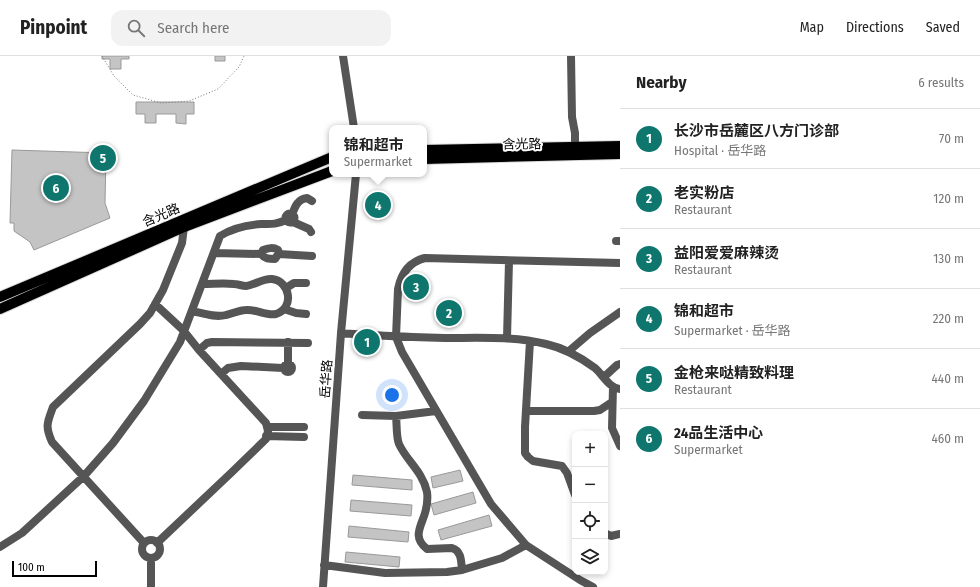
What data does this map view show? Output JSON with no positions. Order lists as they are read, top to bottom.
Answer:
{
  "streets": {
    "main road": ["含光路"],
    "street": ["岳华路"]
  },
  "scale_bar": "100 m",
  "page": {
    "header": "Pinpoint",
    "search": "Search here",
    "nav": ["Map", "Directions", "Saved"],
    "heading": ["Nearby", "6 results"],
    "list": [
      {
        "mark": "1",
        "name": "长沙市岳麓区八方门诊部",
        "note": "Hospital · 岳华路",
        "value": "70 m"
      },
      {
        "mark": "2",
        "name": "老实粉店",
        "note": "Restaurant",
        "value": "120 m"
      },
      {
        "mark": "3",
        "name": "益阳爱爱麻辣烫",
        "note": "Restaurant",
        "value": "130 m"
      },
      {
        "mark": "4",
        "name": "锦和超市",
        "note": "Supermarket · 岳华路",
        "value": "220 m"
      },
      {
        "mark": "5",
        "name": "金枪来哒精致料理",
        "note": "Restaurant",
        "value": "440 m"
      },
      {
        "mark": "6",
        "name": "24品生活中心",
        "note": "Supermarket",
        "value": "460 m"
      }
    ],
    "popup": ["锦和超市", "Supermarket"],
    "pins": [
      "5",
      "6",
      "4",
      "3",
      "2",
      "1"
    ],
    "map_buttons": ["+", "−"],
    "scale": "100 m"
  }
}
